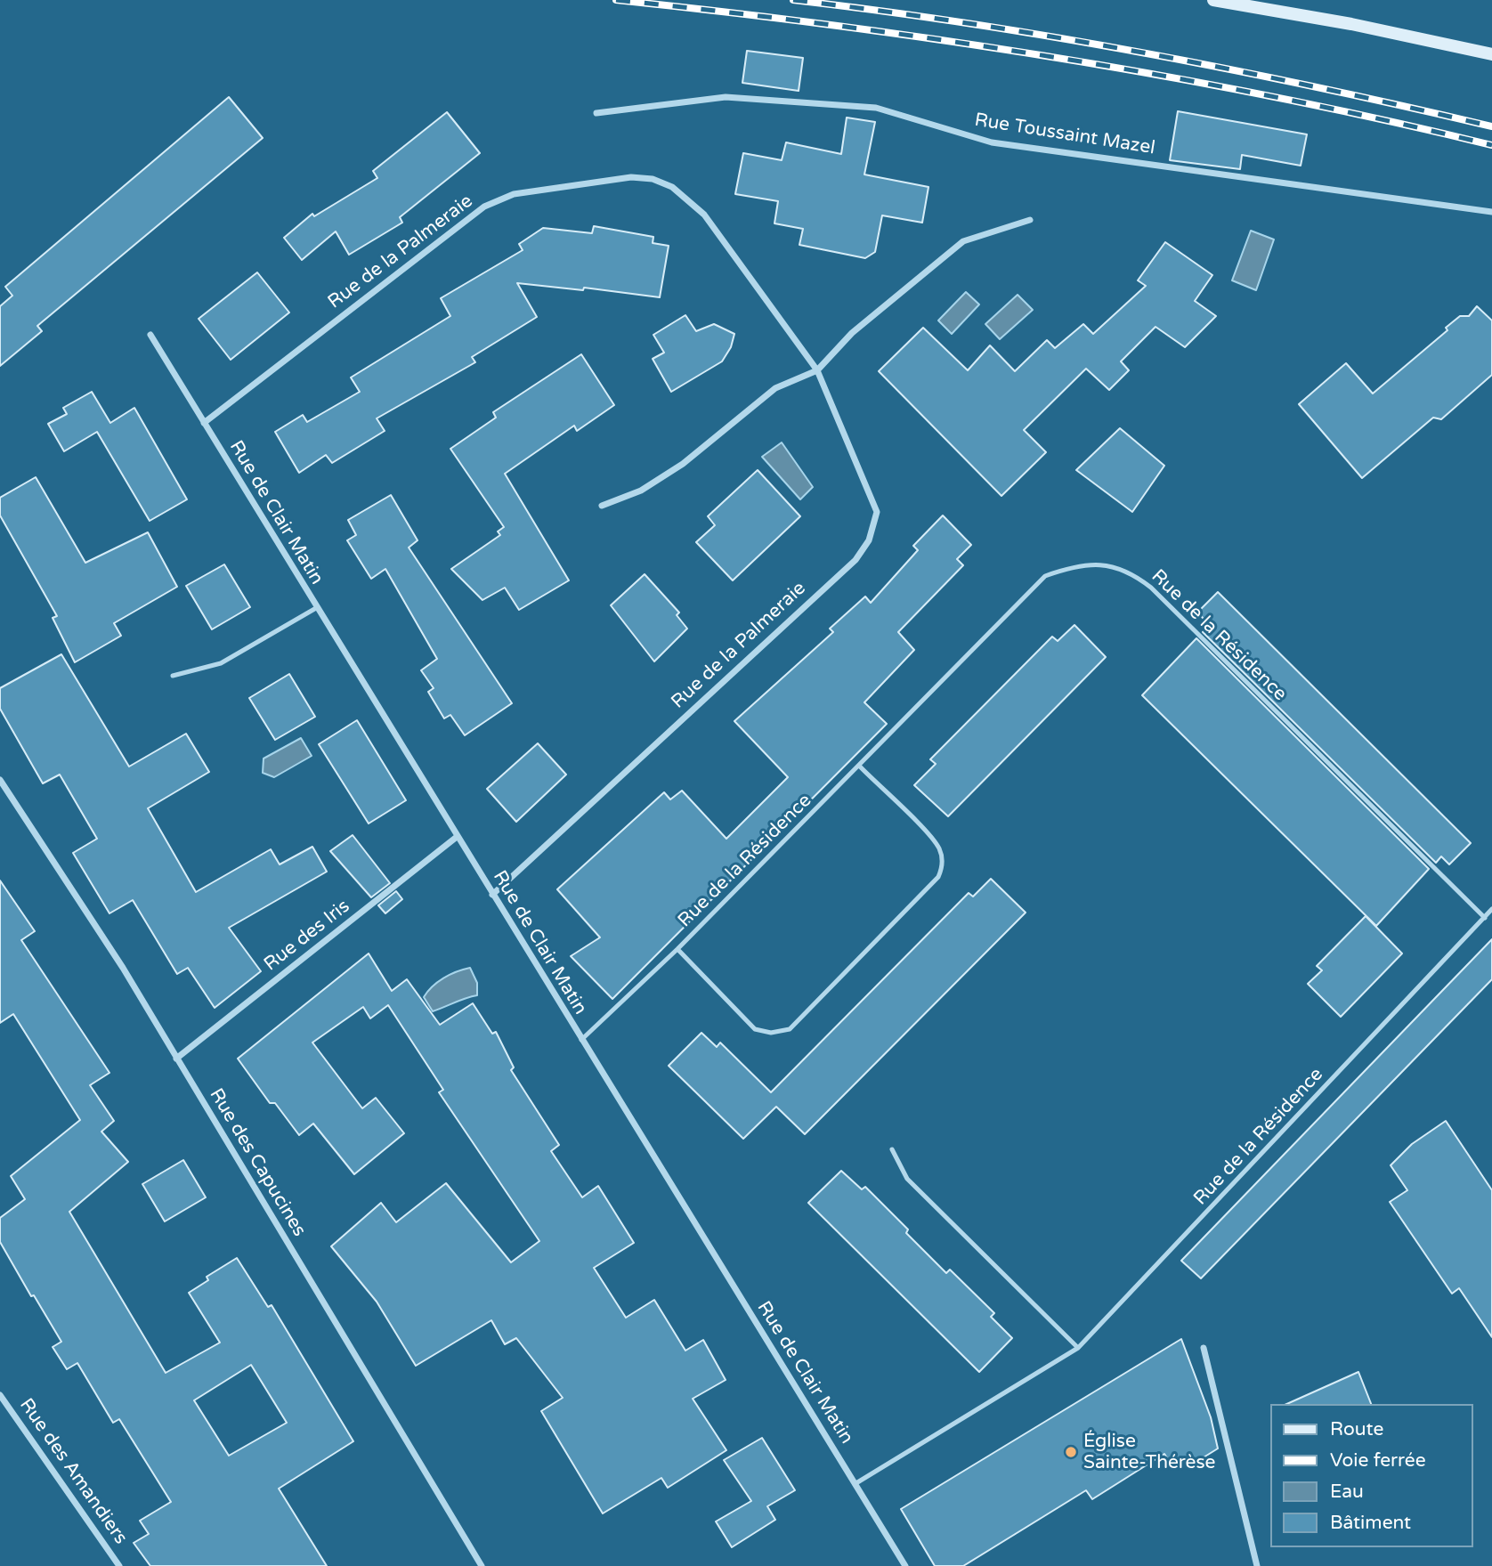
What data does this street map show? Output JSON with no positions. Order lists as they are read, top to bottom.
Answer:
{
  "streets": {
    "street": [
      "Rue Toussaint Mazel",
      "Rue de la Palmeraie",
      "Rue de Clair Matin",
      "Rue des Iris",
      "Rue des Capucines",
      "Rue des Amandiers"
    ],
    "lane": ["Rue de la Résidence"]
  },
  "crossings": [
    ["Rue de la Palmeraie", "Rue de Clair Matin"],
    ["Rue de Clair Matin", "Rue de la Résidence"],
    ["Rue de Clair Matin", "Rue des Iris"],
    ["Rue des Iris", "Rue des Capucines"]
  ],
  "places": ["Église Sainte-Thérèse"],
  "legend": [
    "Route",
    "Voie ferrée",
    "Eau",
    "Bâtiment"
  ]
}
